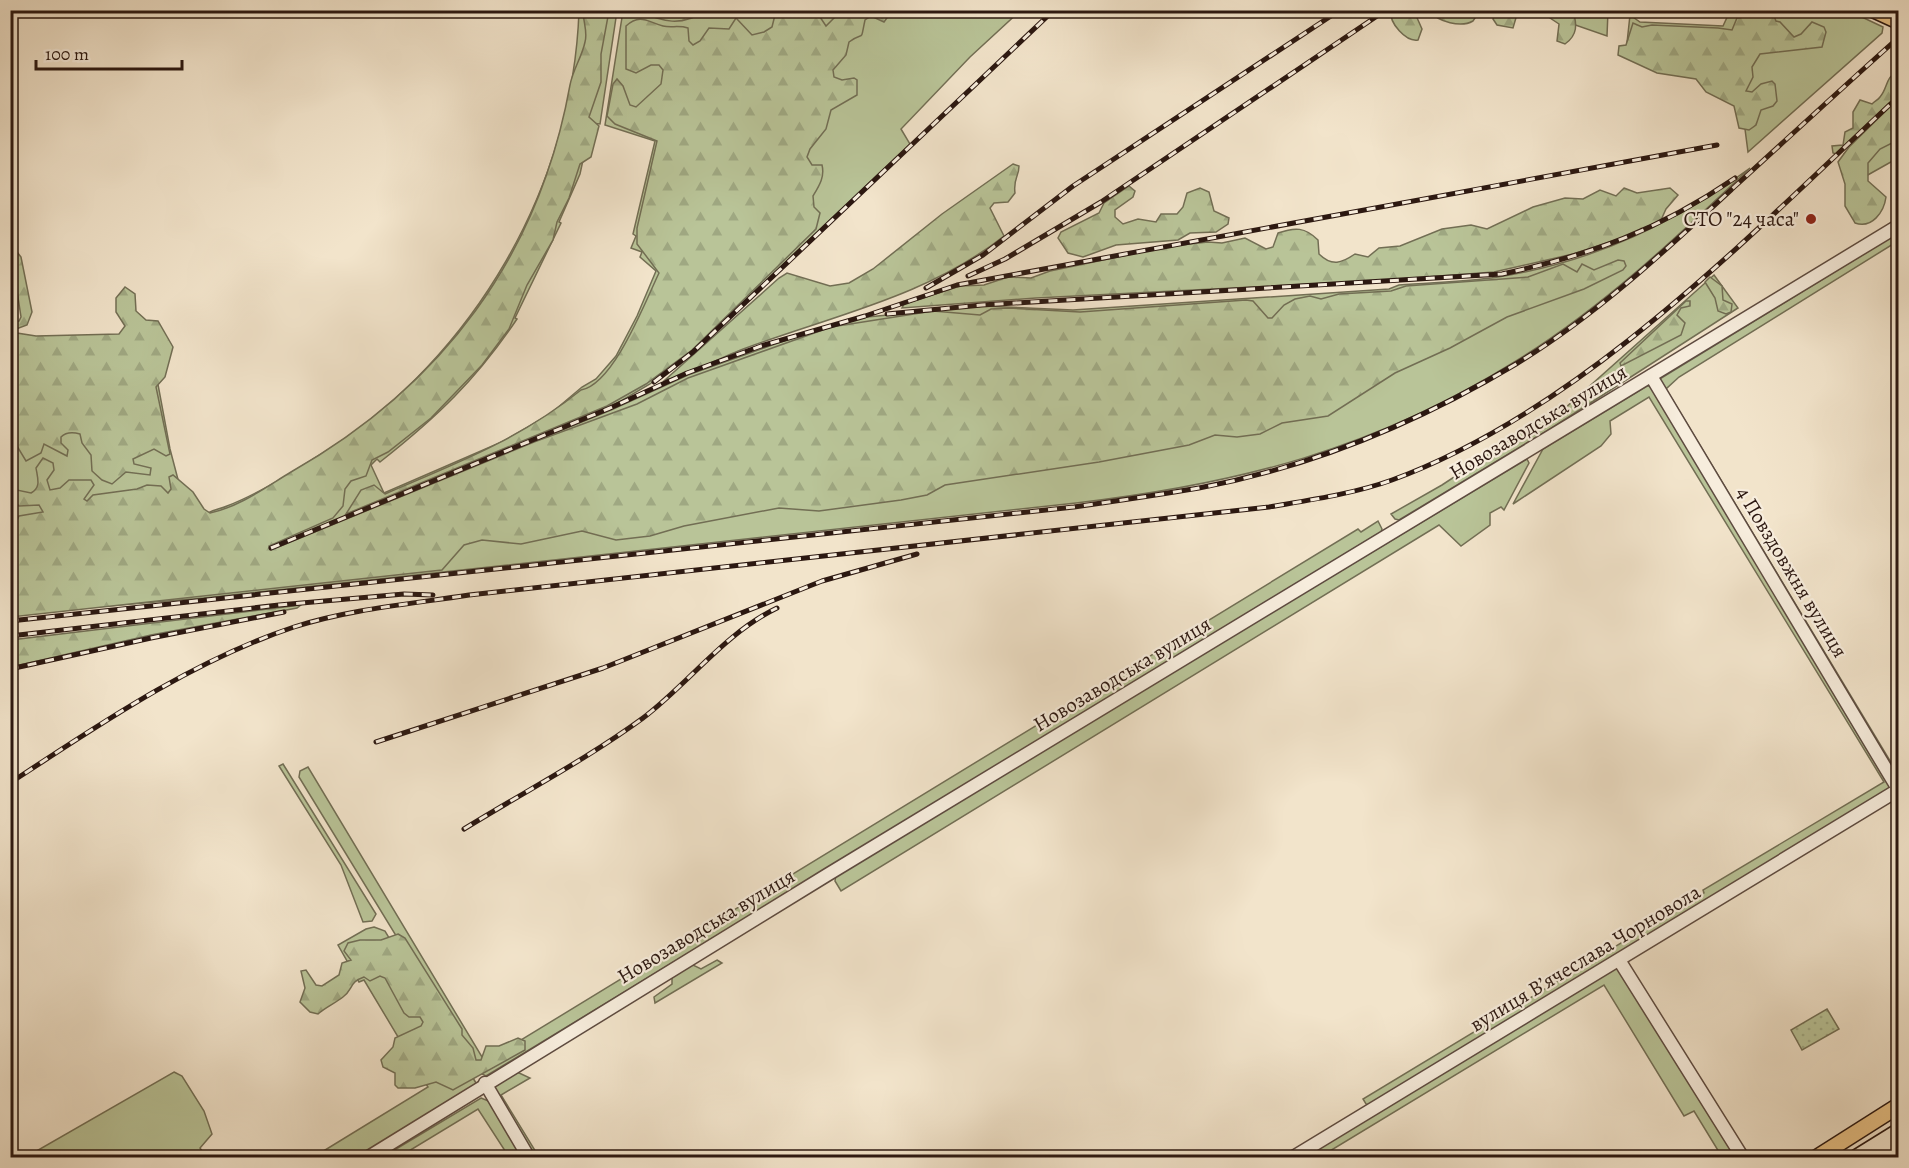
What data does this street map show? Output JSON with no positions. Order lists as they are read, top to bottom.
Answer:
{
  "streets": {
    "street": ["Новозаводська вулиця", "4 Повздовжня вулиця", "вулиця Вʼячеслава Чорновола"]
  },
  "crossings": [
    ["Новозаводська вулиця", "4 Повздовжня вулиця"],
    ["4 Повздовжня вулиця", "вулиця Вʼячеслава Чорновола"]
  ],
  "places": ["СТО \"24 часа\""],
  "scale_bar": "100 m"
}
